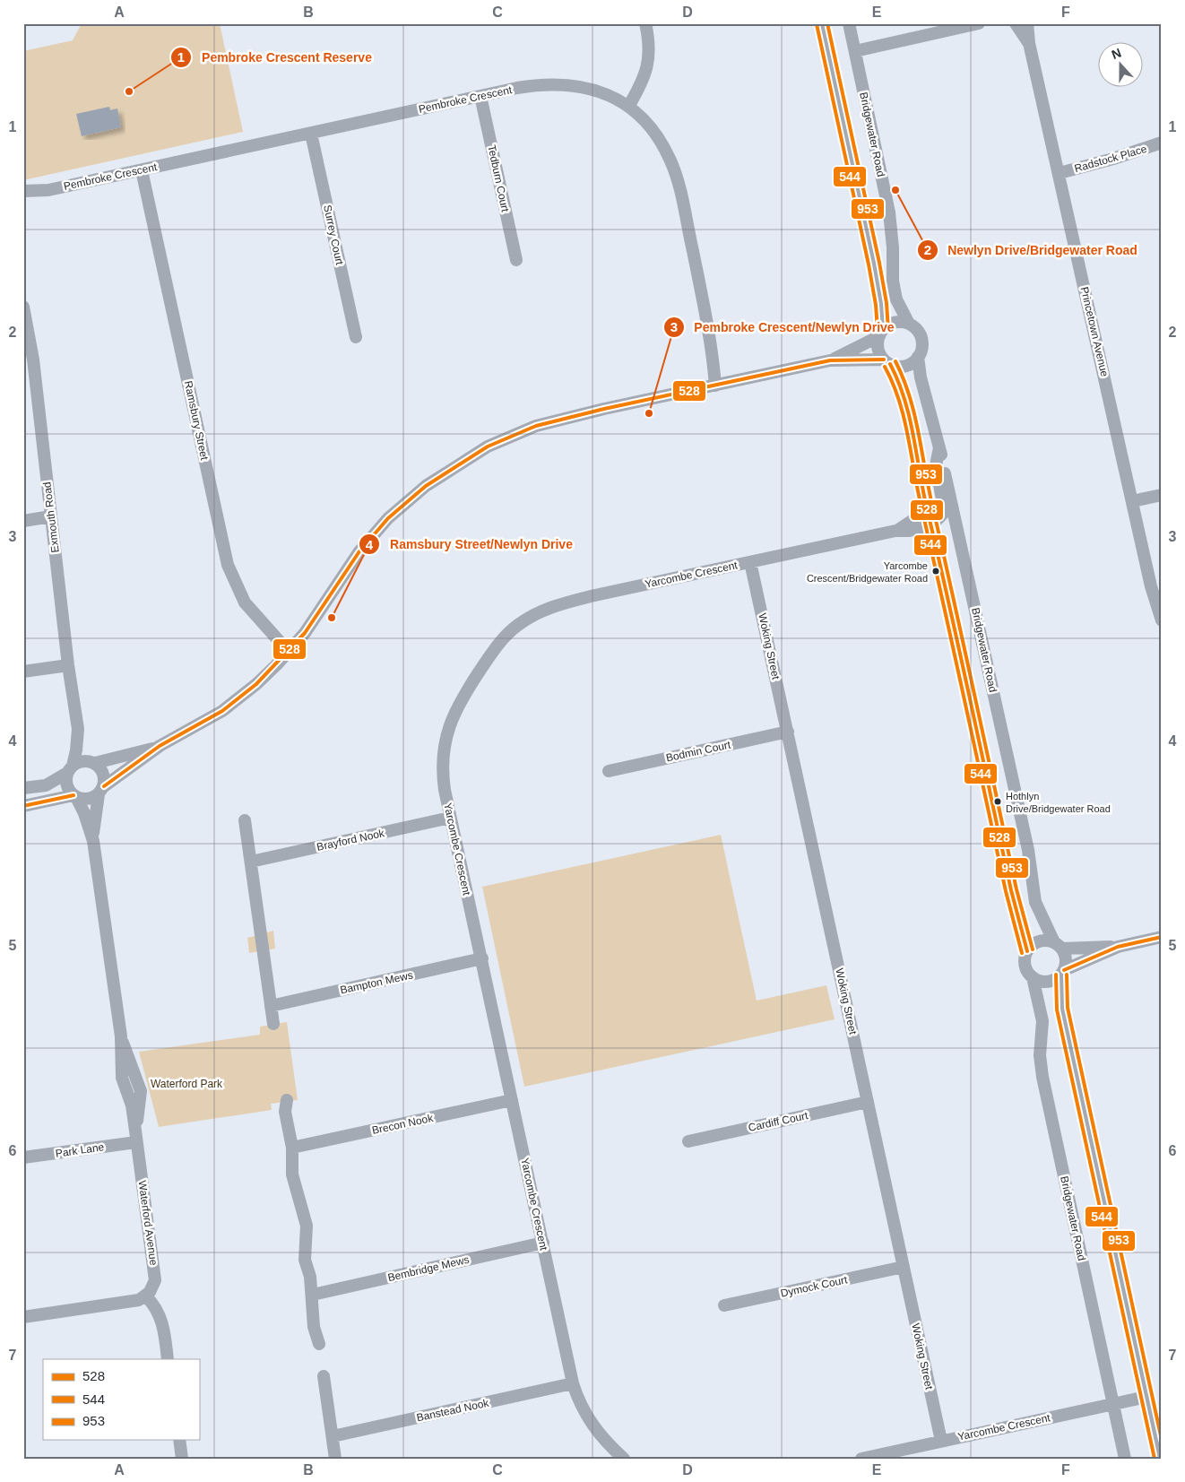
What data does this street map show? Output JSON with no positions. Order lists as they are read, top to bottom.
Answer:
{
  "streets": {
    "street": [
      "Pembroke Crescent",
      "Bridgewater Road",
      "Radstock Place",
      "Tedburn Court",
      "Surrey Court",
      "Princetown Avenue",
      "Ramsbury Street",
      "Exmouth Road",
      "Yarcombe Crescent",
      "Woking Street",
      "Bodmin Court",
      "Brayford Nook",
      "Bampton Mews",
      "Cardiff Court",
      "Brecon Nook",
      "Park Lane",
      "Waterford Avenue",
      "Bembridge Mews",
      "Dymock Court",
      "Banstead Nook"
    ]
  },
  "crossings": [
    ["Pembroke Crescent", "Tedburn Court"],
    ["Pembroke Crescent", "Surrey Court"],
    ["Pembroke Crescent", "Ramsbury Street"],
    ["Bridgewater Road", "Yarcombe Crescent"],
    ["Radstock Place", "Princetown Avenue"],
    ["Exmouth Road", "Waterford Avenue"],
    ["Yarcombe Crescent", "Woking Street"],
    ["Yarcombe Crescent", "Brayford Nook"],
    ["Yarcombe Crescent", "Bampton Mews"],
    ["Yarcombe Crescent", "Brecon Nook"],
    ["Yarcombe Crescent", "Bembridge Mews"],
    ["Yarcombe Crescent", "Banstead Nook"],
    ["Woking Street", "Bodmin Court"],
    ["Woking Street", "Cardiff Court"],
    ["Woking Street", "Dymock Court"],
    ["Park Lane", "Waterford Avenue"]
  ],
  "parks": ["Waterford Park"],
  "places": [
    "Pembroke Crescent Reserve",
    "Newlyn Drive/Bridgewater Road",
    "Pembroke Crescent/Newlyn Drive",
    "Yarcombe Crescent/Bridgewater Road",
    "Ramsbury Street/Newlyn Drive",
    "Hothlyn Drive/Bridgewater Road"
  ],
  "lines": ["transit line 953", "transit line 544", "transit line 528"],
  "legend": ["528", "544", "953"],
  "north": "top",
  "grid": {
    "columns": [
      "A",
      "B",
      "C",
      "D",
      "E",
      "F"
    ],
    "rows": [
      "1",
      "2",
      "3",
      "4",
      "5",
      "6",
      "7"
    ]
  }
}
